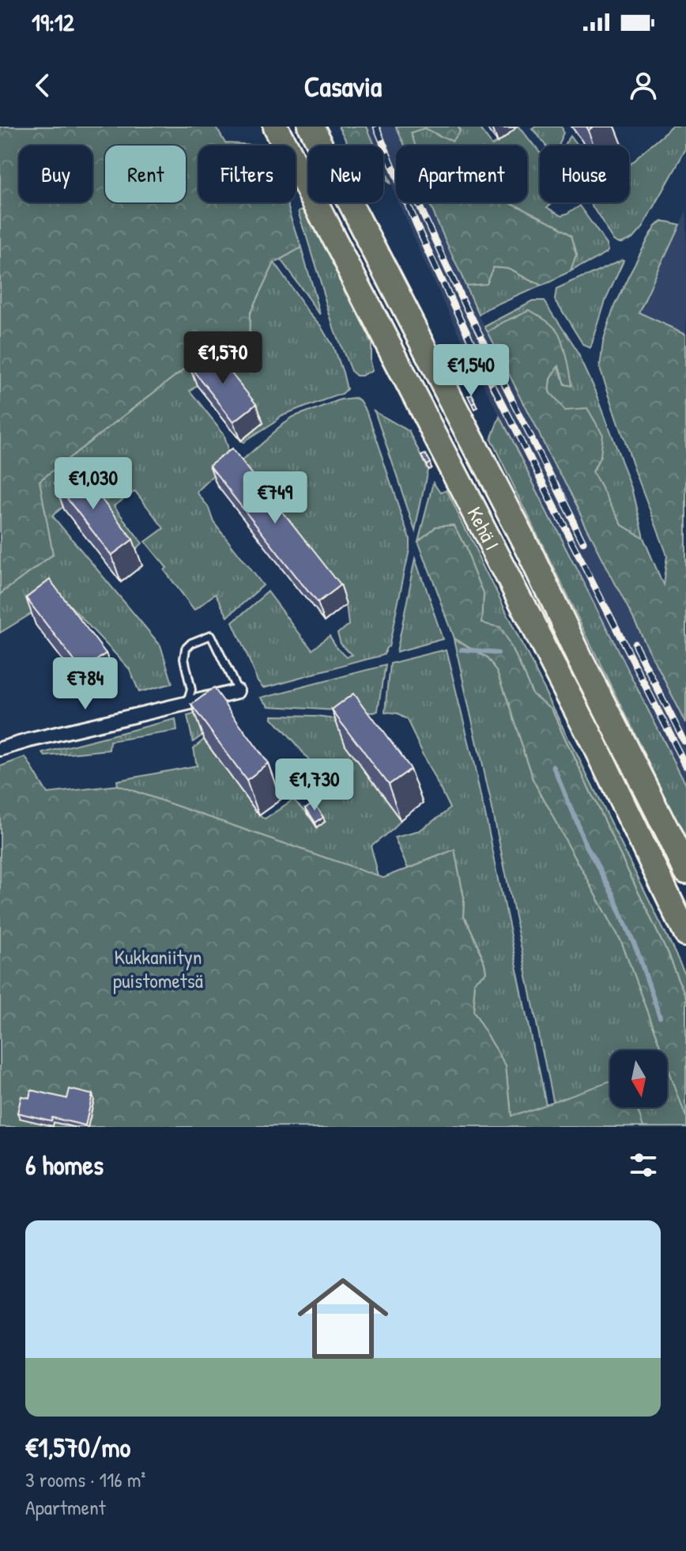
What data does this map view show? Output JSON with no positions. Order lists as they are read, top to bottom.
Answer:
{
  "streets": {
    "highway": ["Kehä I"]
  },
  "parks": ["Kukkaniityn puistometsä"],
  "north": "bottom",
  "page": {
    "status": "19:12",
    "header": "Casavia",
    "chip": [
      "Buy",
      "Rent",
      "Filters",
      "New",
      "Apartment",
      "House"
    ],
    "price": [
      "€1,570",
      "€1,540",
      "€1,030",
      "€749",
      "€784",
      "€1,730"
    ],
    "heading": "6 homes",
    "list": [
      {
        "name": "€1,570/mo",
        "note": "3 rooms · 116 m² · Apartment"
      }
    ]
  }
}
